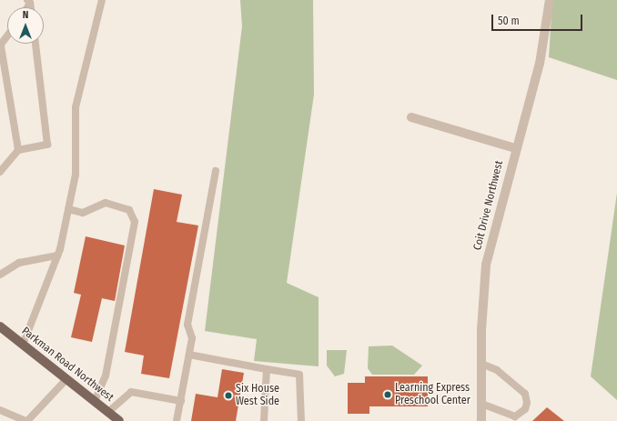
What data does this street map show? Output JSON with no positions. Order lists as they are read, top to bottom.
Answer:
{
  "streets": {
    "main road": ["Parkman Road Northwest"],
    "street": ["Coit Drive Northwest"]
  },
  "places": ["Learning Express Preschool Center", "Six House West Side"],
  "scale_bar": "50 m",
  "north": "top"
}
